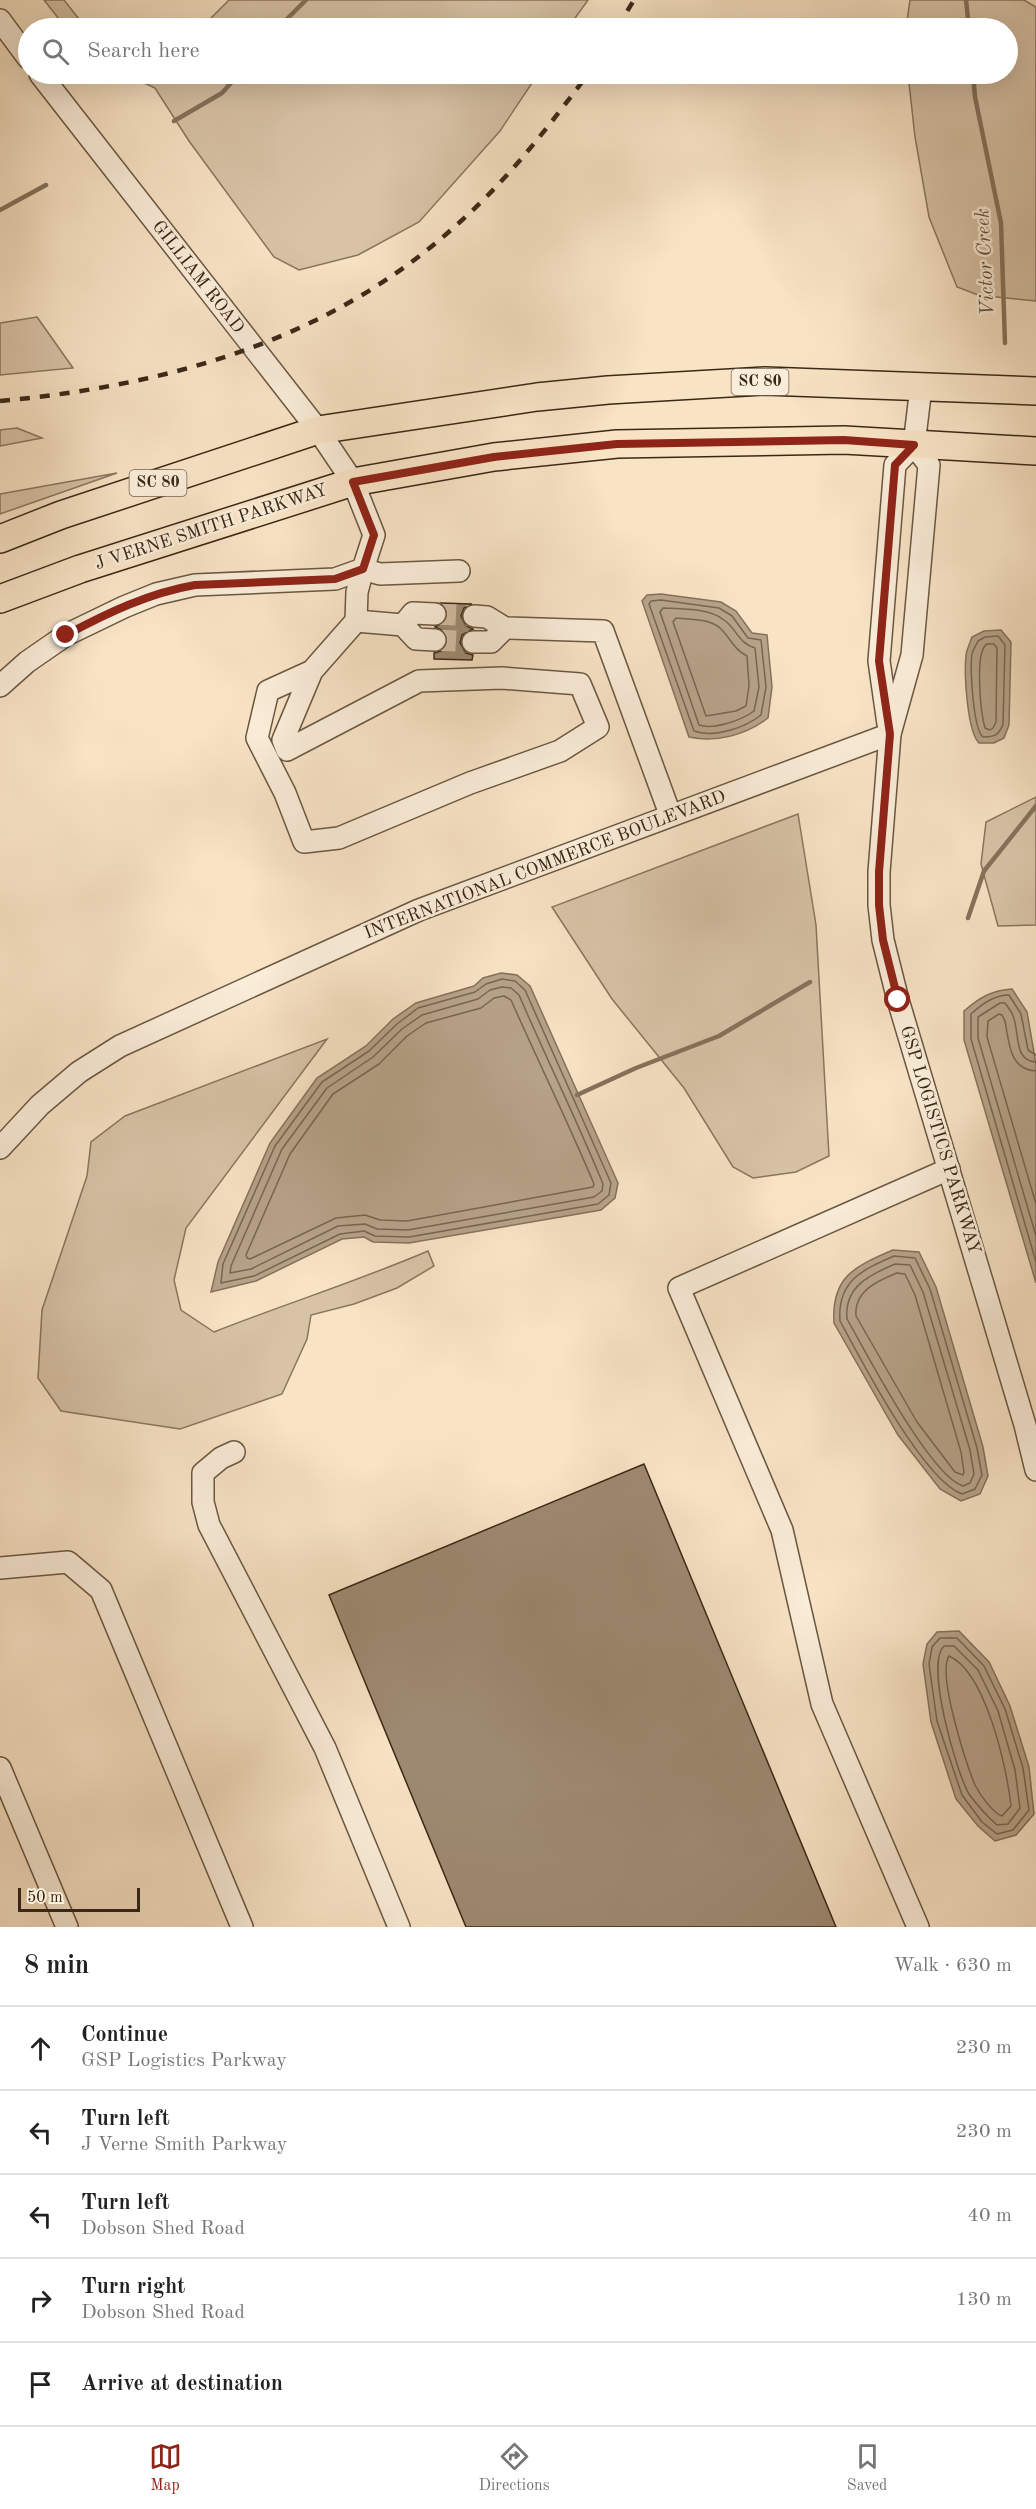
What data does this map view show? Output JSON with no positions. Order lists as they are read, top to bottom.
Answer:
{
  "streets": {
    "main road": ["SC 80", "J VERNE SMITH PARKWAY"],
    "street": ["GILLIAM ROAD", "INTERNATIONAL COMMERCE BOULEVARD", "GSP LOGISTICS PARKWAY"]
  },
  "crossings": [
    ["GILLIAM ROAD", "SC 80"],
    ["GILLIAM ROAD", "J VERNE SMITH PARKWAY"],
    ["J VERNE SMITH PARKWAY", "GSP LOGISTICS PARKWAY"],
    ["INTERNATIONAL COMMERCE BOULEVARD", "GSP LOGISTICS PARKWAY"]
  ],
  "water": ["Victor Creek"],
  "scale_bar": "50 m",
  "page": {
    "search": "Search here",
    "scale": "50 m",
    "heading": ["8 min", "Walk · 630 m"],
    "list": [
      ["Continue", "GSP Logistics Parkway", "230 m"],
      ["Turn left", "J Verne Smith Parkway", "230 m"],
      ["Turn left", "Dobson Shed Road", "40 m"],
      ["Turn right", "Dobson Shed Road", "130 m"],
      "Arrive at destination"
    ],
    "nav": ["Map", "Directions", "Saved"]
  }
}
